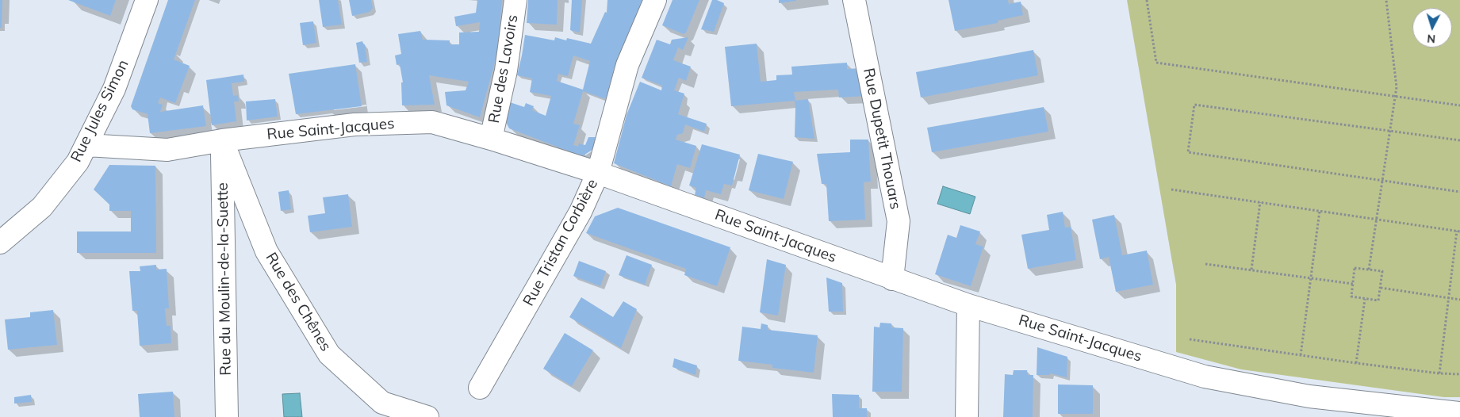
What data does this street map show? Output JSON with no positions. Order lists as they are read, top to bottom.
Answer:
{
  "streets": {
    "street": [
      "Rue des Lavoirs",
      "Rue Jules Simon",
      "Rue Saint-Jacques",
      "Rue Dupetit Thouars",
      "Rue Tristan Corbière",
      "Rue du Moulin-de-la-Suette",
      "Rue des Chênes"
    ]
  },
  "crossings": [
    ["Rue des Lavoirs", "Rue Saint-Jacques"],
    ["Rue Jules Simon", "Rue Saint-Jacques"],
    ["Rue Saint-Jacques", "Rue Dupetit Thouars"],
    ["Rue Saint-Jacques", "Rue Tristan Corbière"],
    ["Rue Saint-Jacques", "Rue du Moulin-de-la-Suette"],
    ["Rue Saint-Jacques", "Rue des Chênes"],
    ["Rue du Moulin-de-la-Suette", "Rue des Chênes"]
  ],
  "north": "bottom"
}
